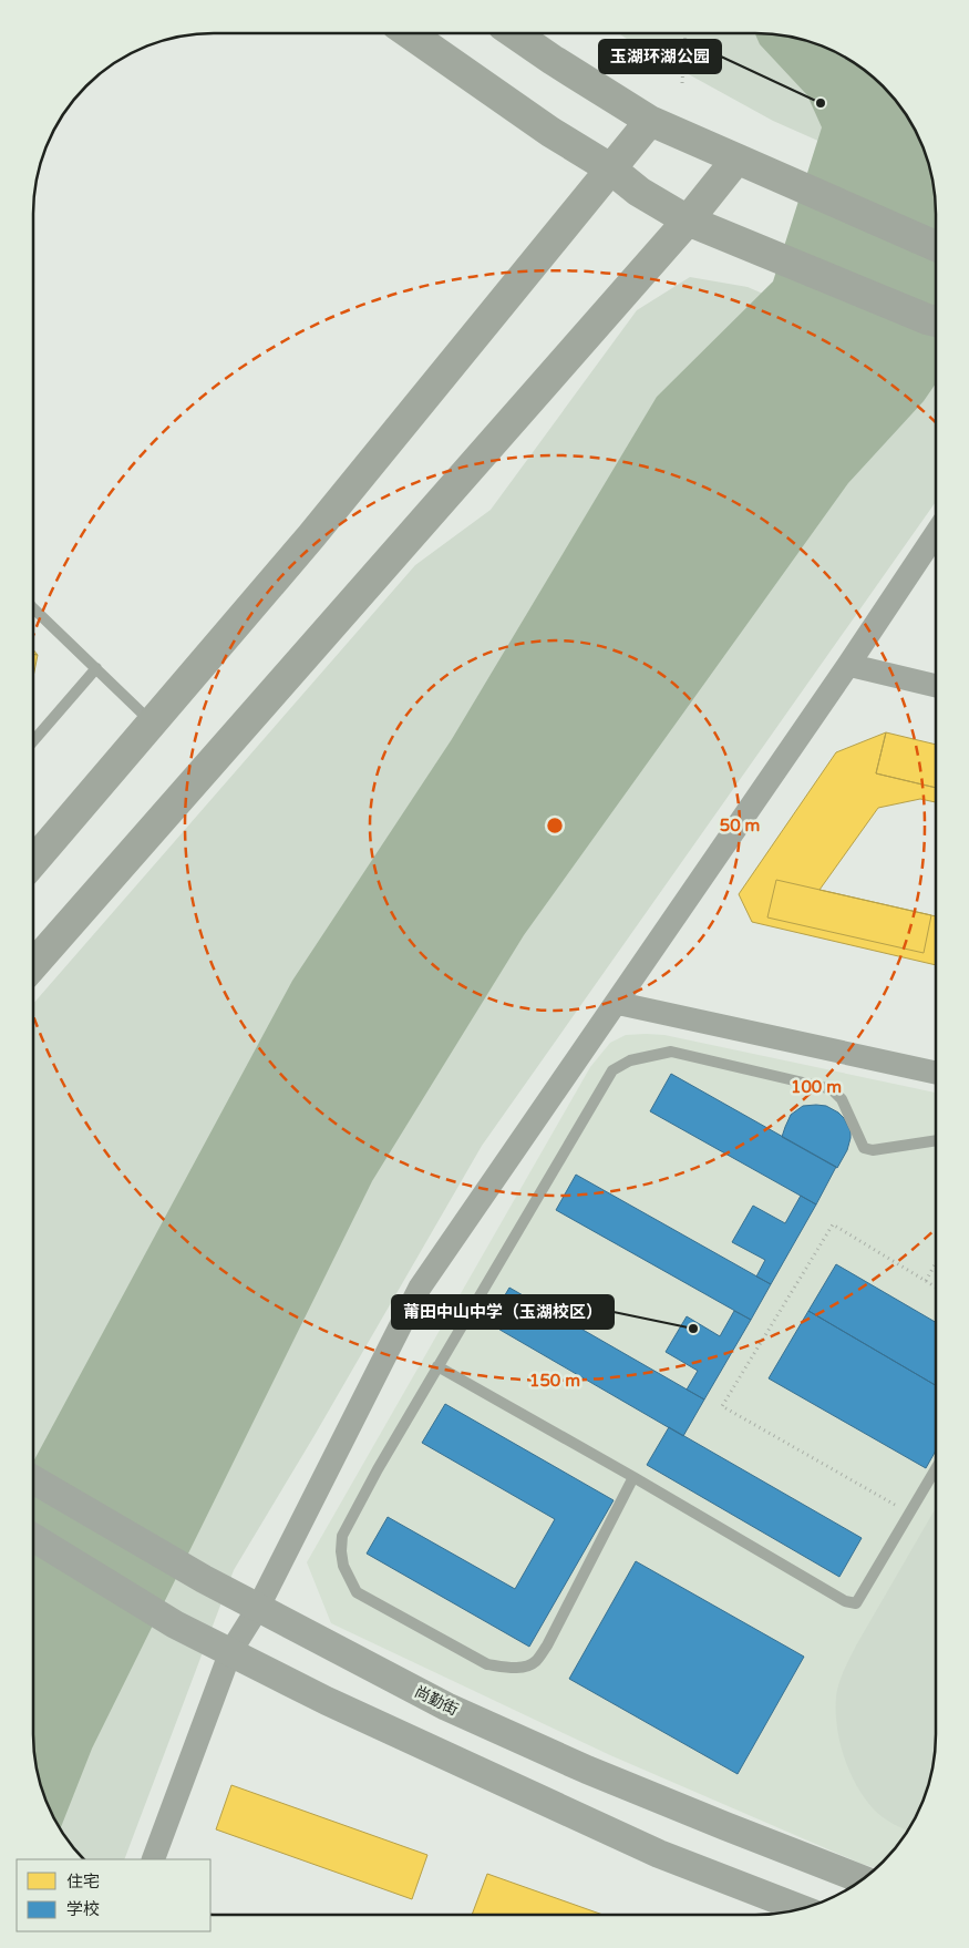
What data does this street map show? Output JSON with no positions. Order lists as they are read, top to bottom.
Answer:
{
  "streets": {
    "street": ["尚勤街"]
  },
  "places": ["玉湖环湖公园", "莆田中山中学（玉湖校区）"],
  "legend": ["住宅", "学校"],
  "rings": ["50 m", "100 m", "150 m"]
}
